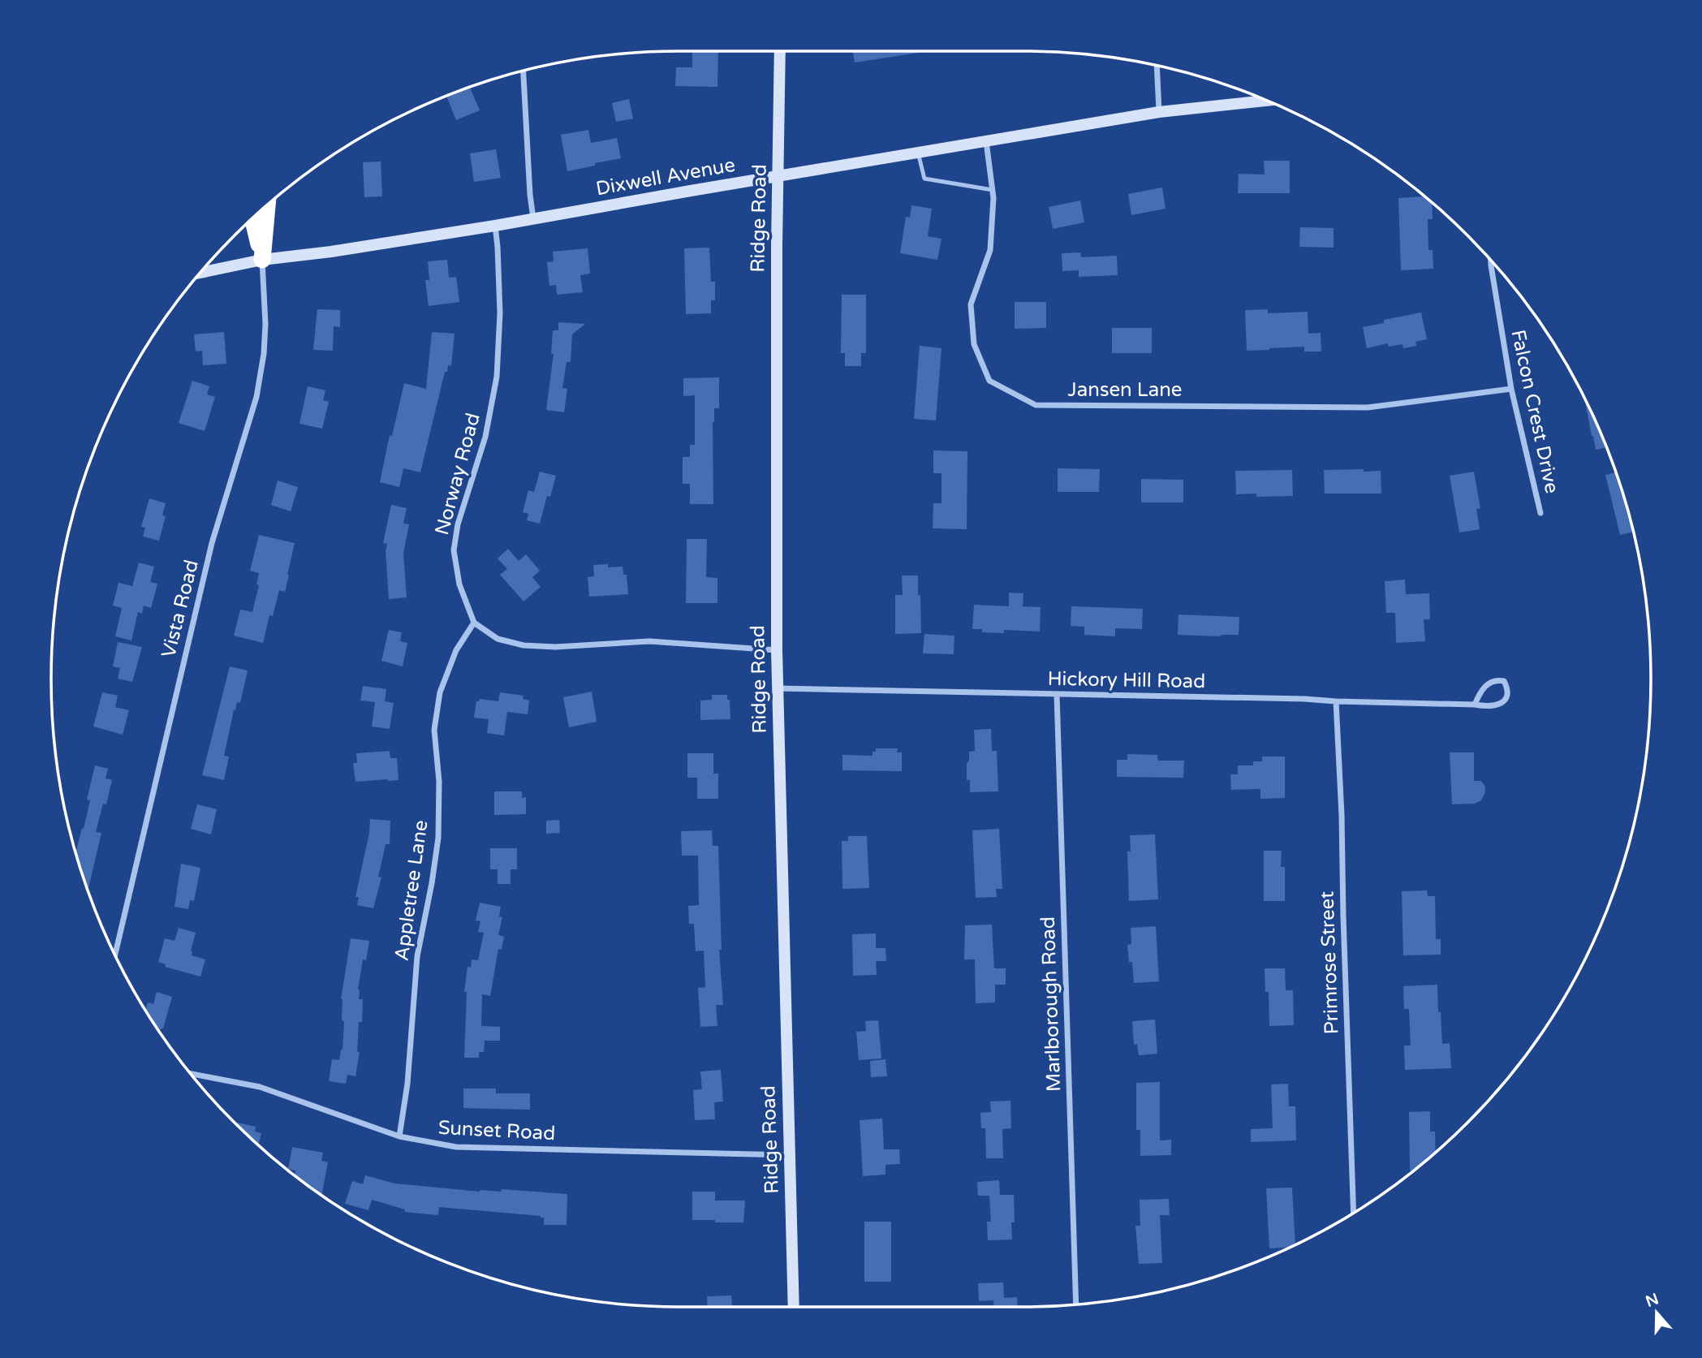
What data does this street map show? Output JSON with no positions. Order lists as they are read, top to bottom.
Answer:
{
  "streets": {
    "main road": ["Dixwell Avenue", "Ridge Road"],
    "street": [
      "Jansen Lane",
      "Falcon Crest Drive",
      "Norway Road",
      "Vista Road",
      "Hickory Hill Road",
      "Appletree Lane",
      "Primrose Street",
      "Marlborough Road",
      "Sunset Road"
    ]
  },
  "crossings": [
    ["Dixwell Avenue", "Ridge Road"],
    ["Dixwell Avenue", "Jansen Lane"],
    ["Dixwell Avenue", "Norway Road"],
    ["Dixwell Avenue", "Vista Road"],
    ["Ridge Road", "Hickory Hill Road"],
    ["Ridge Road", "Sunset Road"],
    ["Jansen Lane", "Falcon Crest Drive"],
    ["Norway Road", "Appletree Lane"],
    ["Hickory Hill Road", "Primrose Street"],
    ["Hickory Hill Road", "Marlborough Road"],
    ["Appletree Lane", "Sunset Road"]
  ],
  "north": "top"
}
